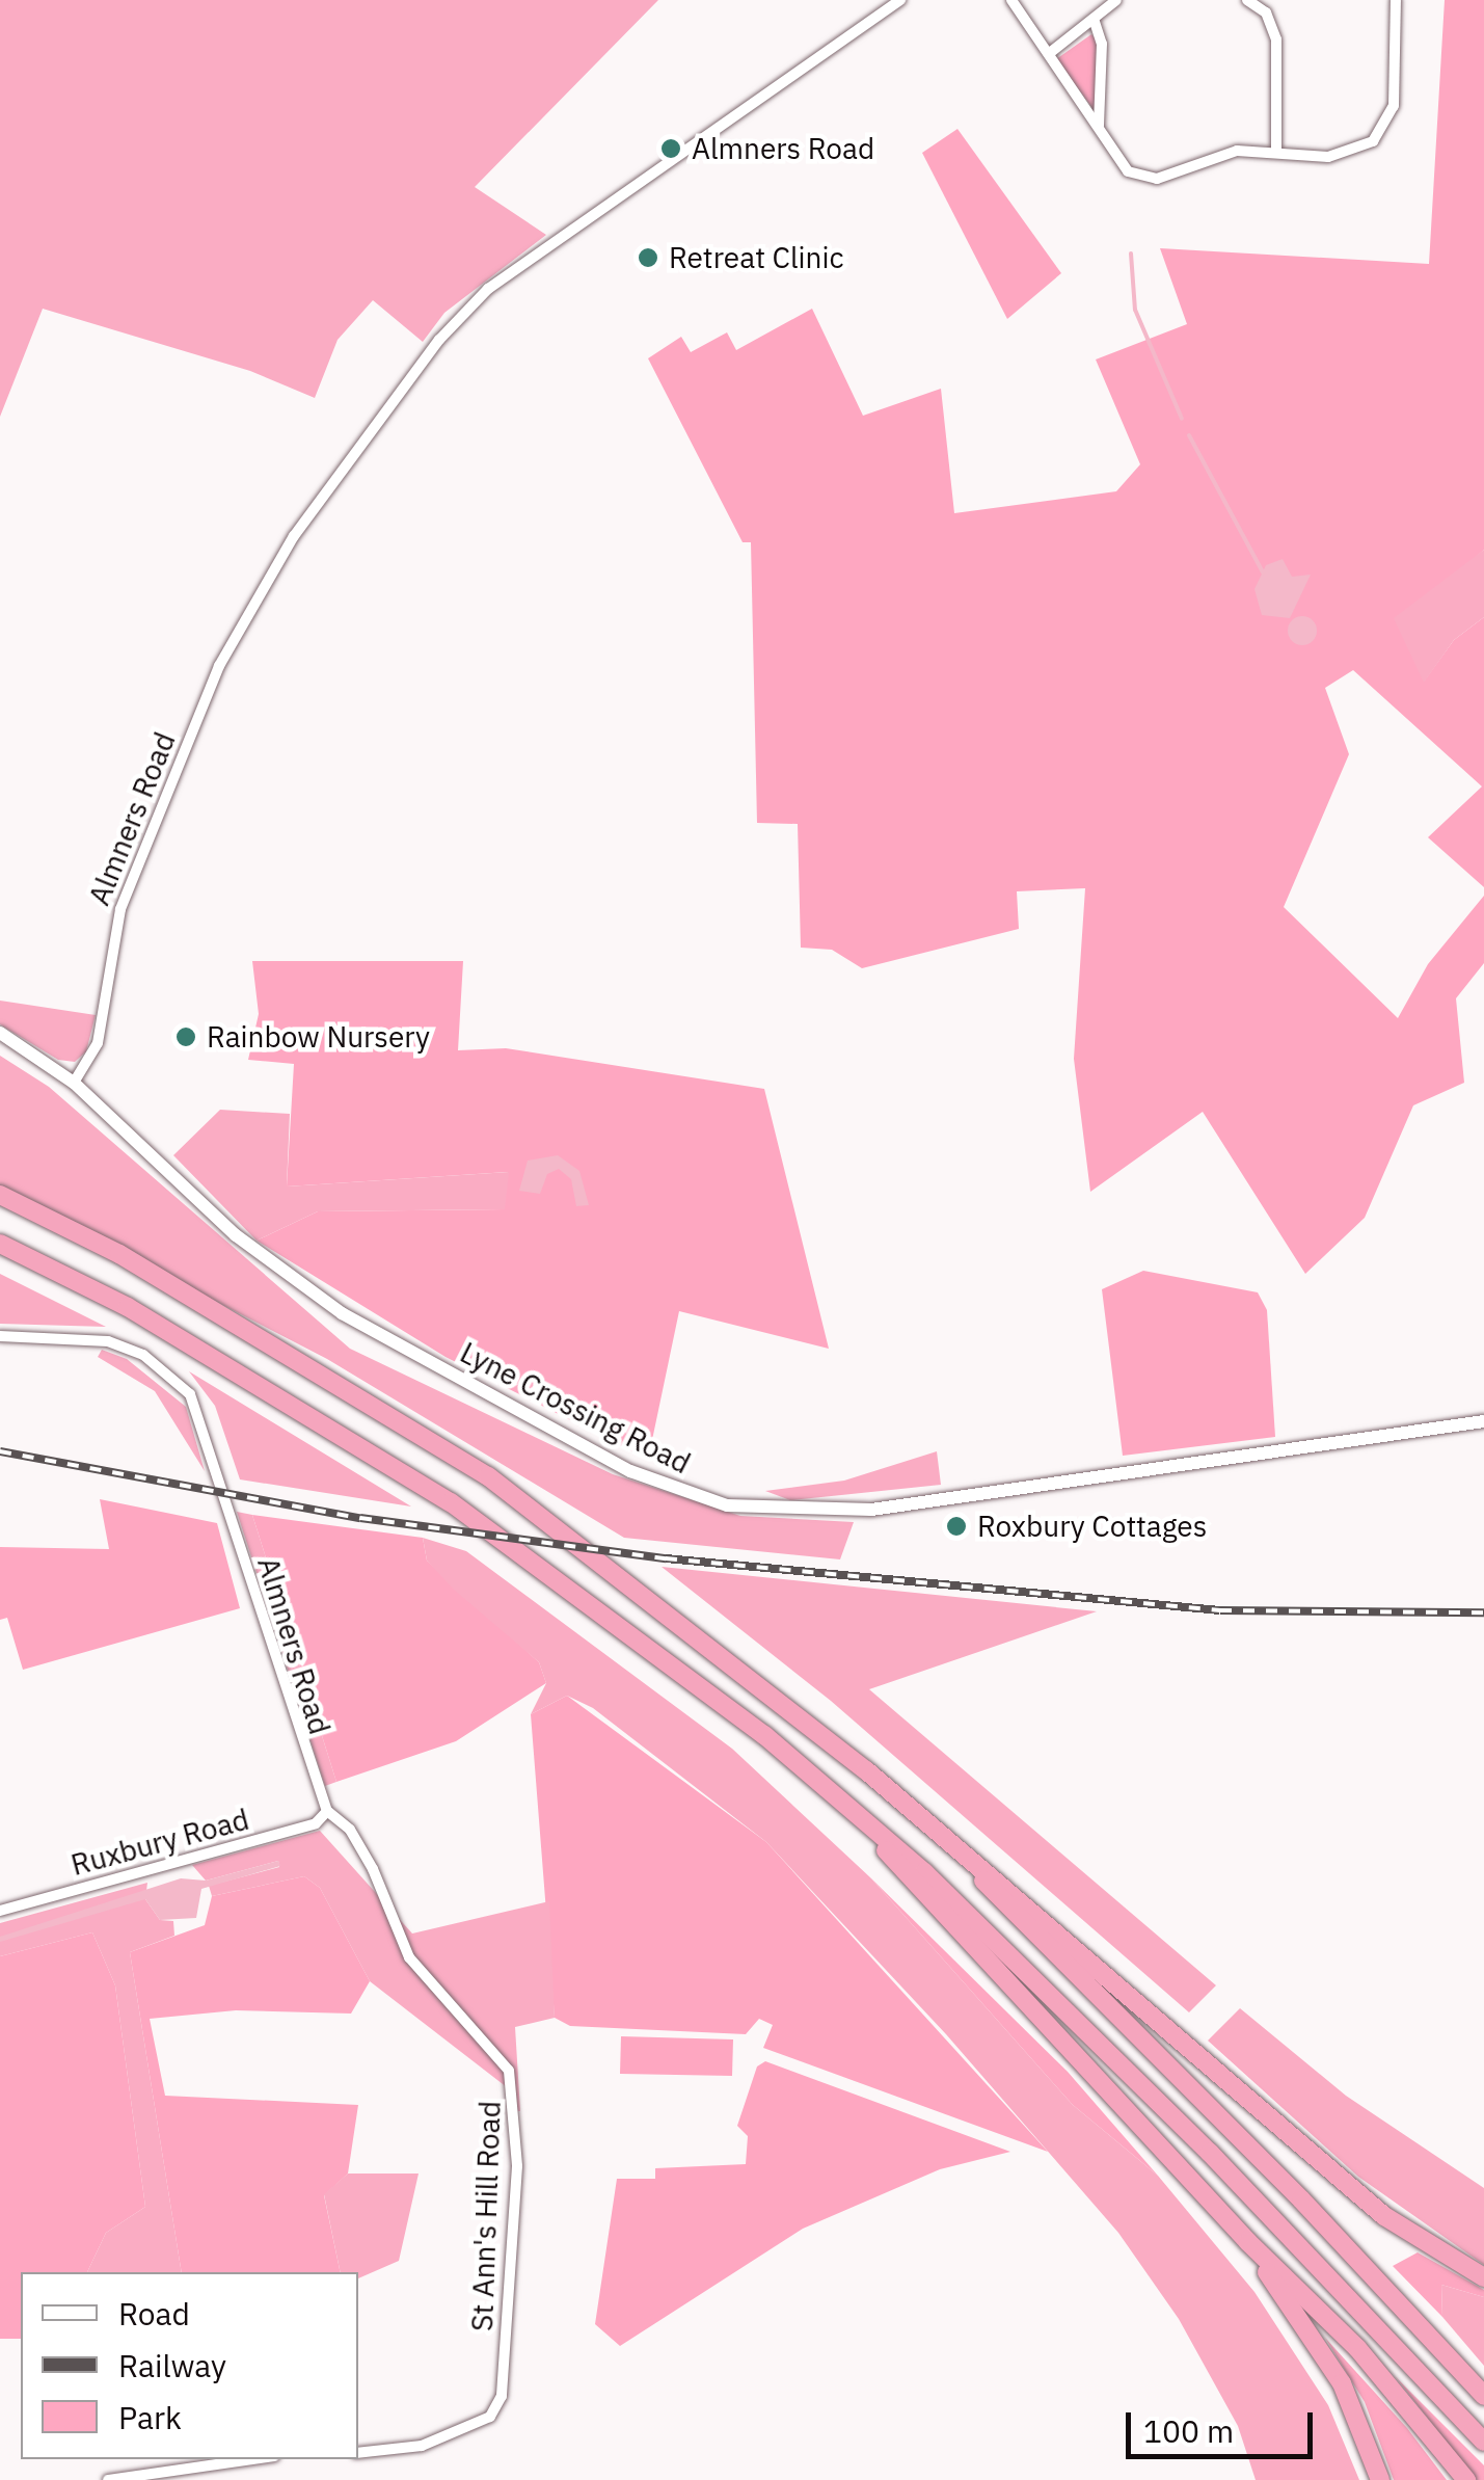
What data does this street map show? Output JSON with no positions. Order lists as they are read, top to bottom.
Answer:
{
  "streets": {
    "street": [
      "Almners Road",
      "Lyne Crossing Road",
      "Ruxbury Road",
      "St Ann's Hill Road"
    ]
  },
  "crossings": [
    ["Almners Road", "Lyne Crossing Road"],
    ["Almners Road", "Ruxbury Road"],
    ["Almners Road", "St Ann's Hill Road"],
    ["Ruxbury Road", "St Ann's Hill Road"]
  ],
  "places": [
    "Almners Road",
    "Retreat Clinic",
    "Rainbow Nursery",
    "Roxbury Cottages"
  ],
  "legend": ["Road", "Railway", "Park"],
  "scale_bar": "100 m"
}
